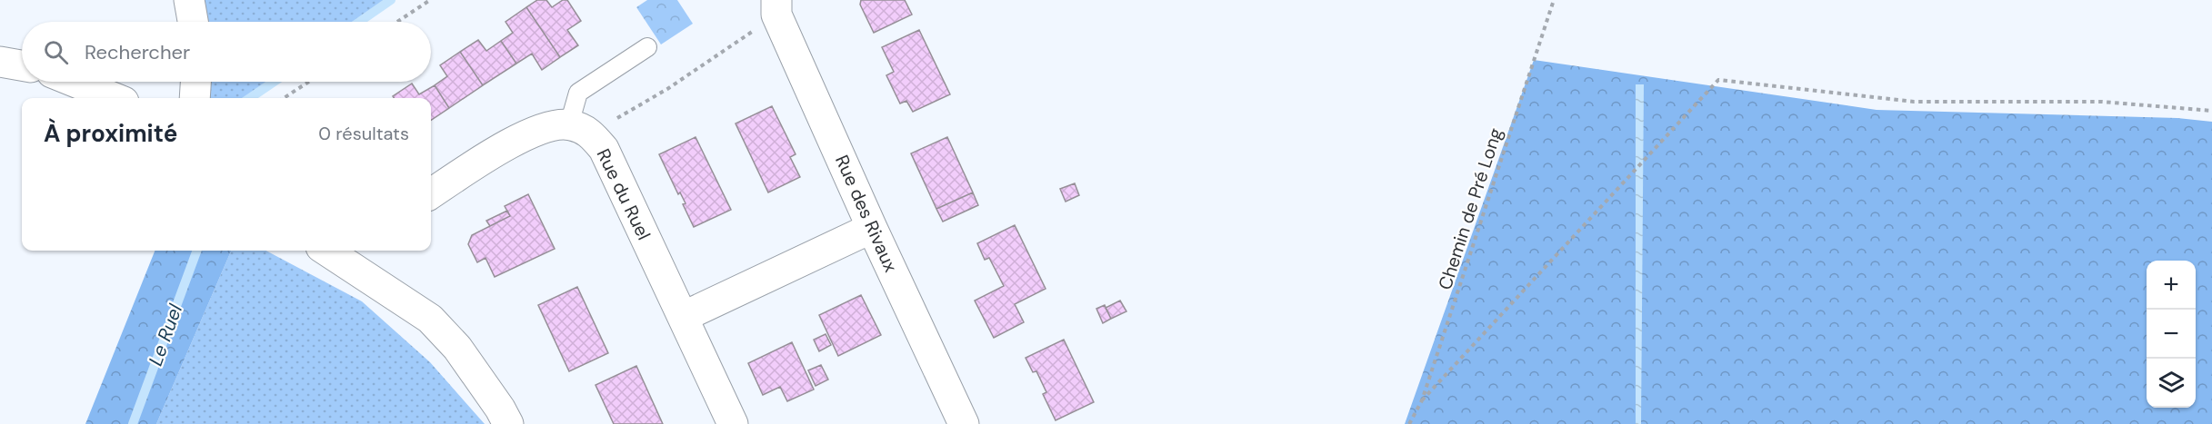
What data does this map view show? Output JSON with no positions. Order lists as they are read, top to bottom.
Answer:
{
  "streets": {
    "street": ["Rue du Ruel", "Rue des Rivaux"],
    "path": ["Chemin de Pré Long"]
  },
  "water": ["Le Ruel"],
  "page": {
    "search": "Rechercher",
    "heading": ["À proximité", "0 résultats"],
    "map_buttons": ["+", "−"]
  }
}
